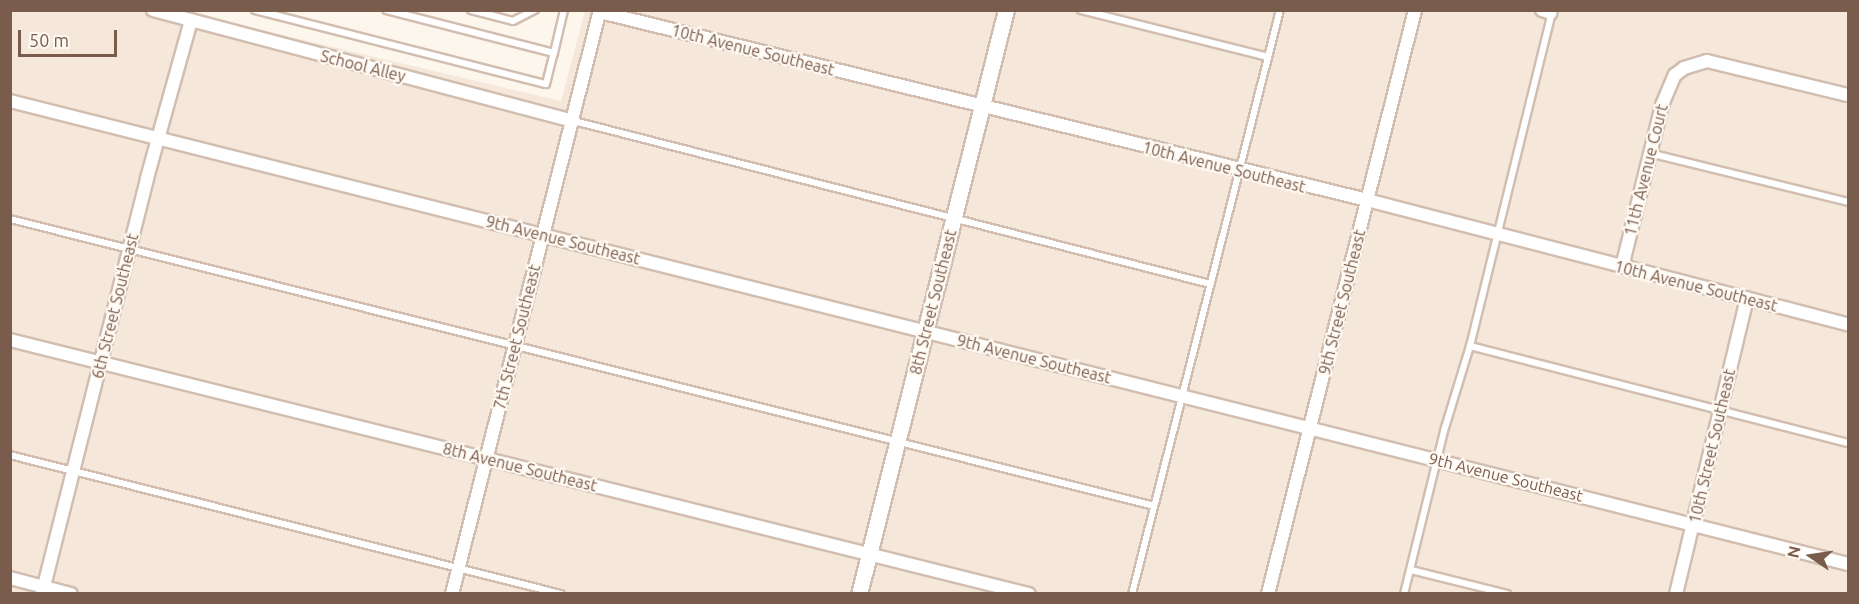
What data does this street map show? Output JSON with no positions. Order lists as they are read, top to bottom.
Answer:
{
  "streets": {
    "street": [
      "10th Avenue Southeast",
      "School Alley",
      "11th Avenue Court",
      "9th Avenue Southeast",
      "8th Street Southeast",
      "9th Street Southeast",
      "6th Street Southeast",
      "7th Street Southeast",
      "10th Street Southeast",
      "8th Avenue Southeast"
    ]
  },
  "crossings": [
    ["10th Avenue Southeast", "11th Avenue Court"],
    ["10th Avenue Southeast", "8th Street Southeast"],
    ["10th Avenue Southeast", "9th Street Southeast"],
    ["10th Avenue Southeast", "7th Street Southeast"],
    ["10th Avenue Southeast", "10th Street Southeast"],
    ["School Alley", "6th Street Southeast"],
    ["School Alley", "7th Street Southeast"],
    ["9th Avenue Southeast", "8th Street Southeast"],
    ["9th Avenue Southeast", "9th Street Southeast"],
    ["9th Avenue Southeast", "6th Street Southeast"],
    ["9th Avenue Southeast", "7th Street Southeast"],
    ["9th Avenue Southeast", "10th Street Southeast"],
    ["8th Street Southeast", "8th Avenue Southeast"],
    ["6th Street Southeast", "8th Avenue Southeast"],
    ["7th Street Southeast", "8th Avenue Southeast"]
  ],
  "scale_bar": "50 m",
  "north": "left"
}
